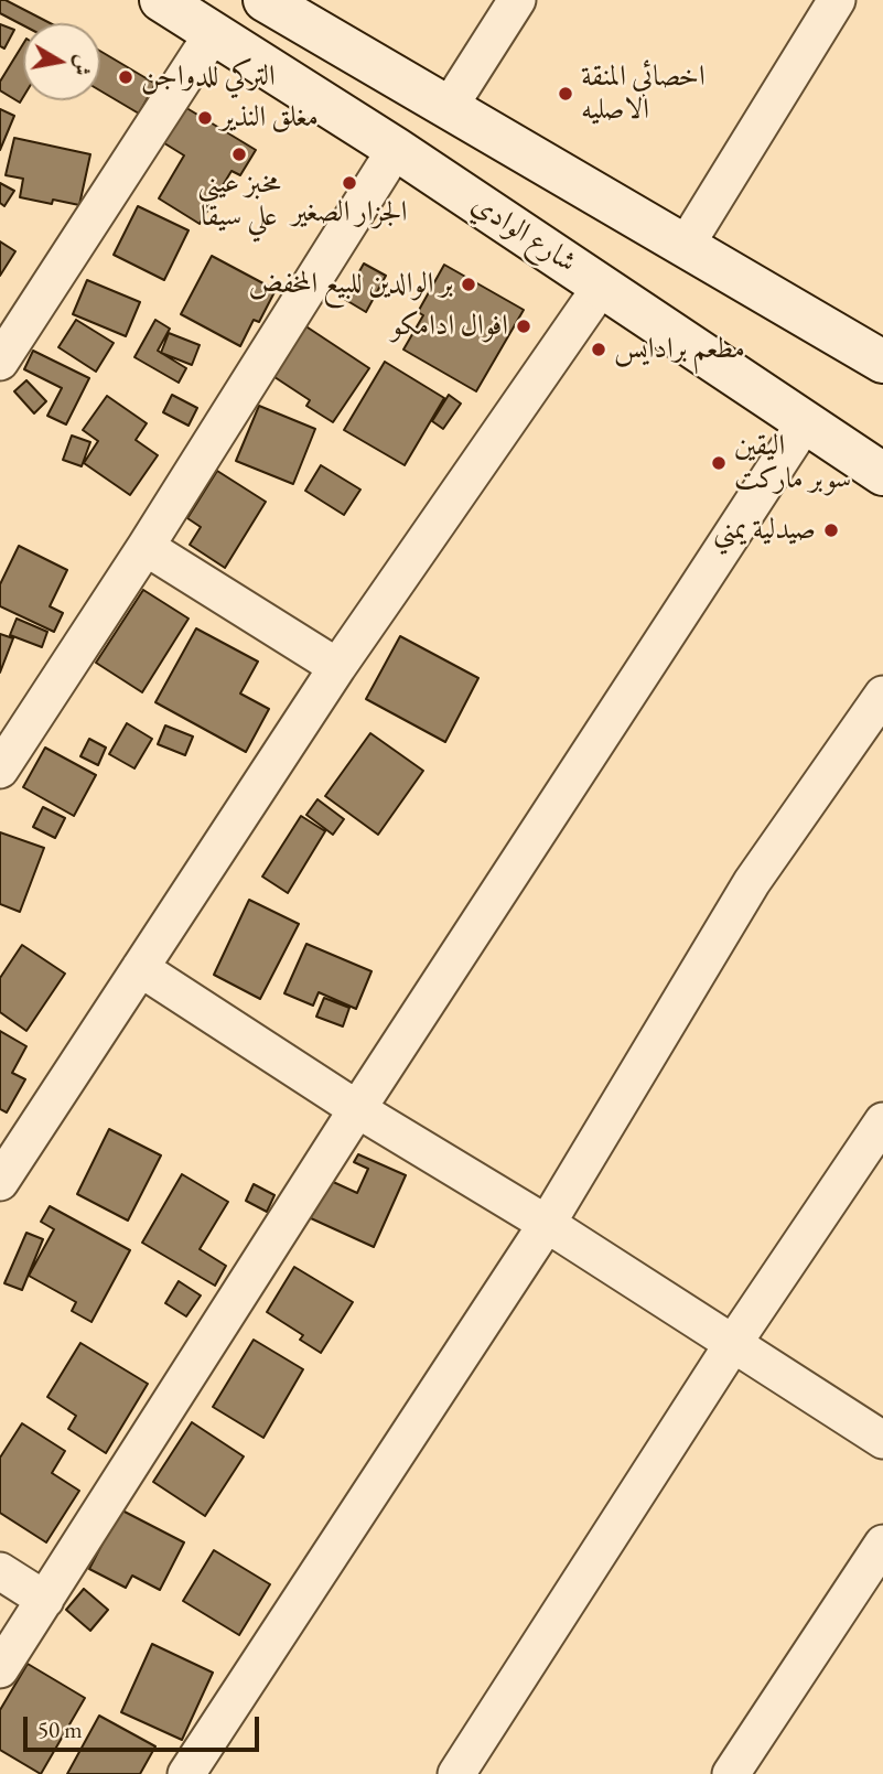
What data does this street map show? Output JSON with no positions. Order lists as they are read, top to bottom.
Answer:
{
  "streets": {
    "main road": ["شارع الوادي"]
  },
  "places": [
    "التركي للدواجن",
    "اخصائي المنقة الاصليه",
    "مغلق النذير",
    "مخبز عيني علي سيقا",
    "الجزار الصغير",
    "بر الوالدين للبيع المخفض",
    "افوال ادامكو",
    "مطعم برادايس",
    "اليقين سوبر ماركت",
    "صيدلية يمني"
  ],
  "scale_bar": "50 m",
  "north": "right"
}
